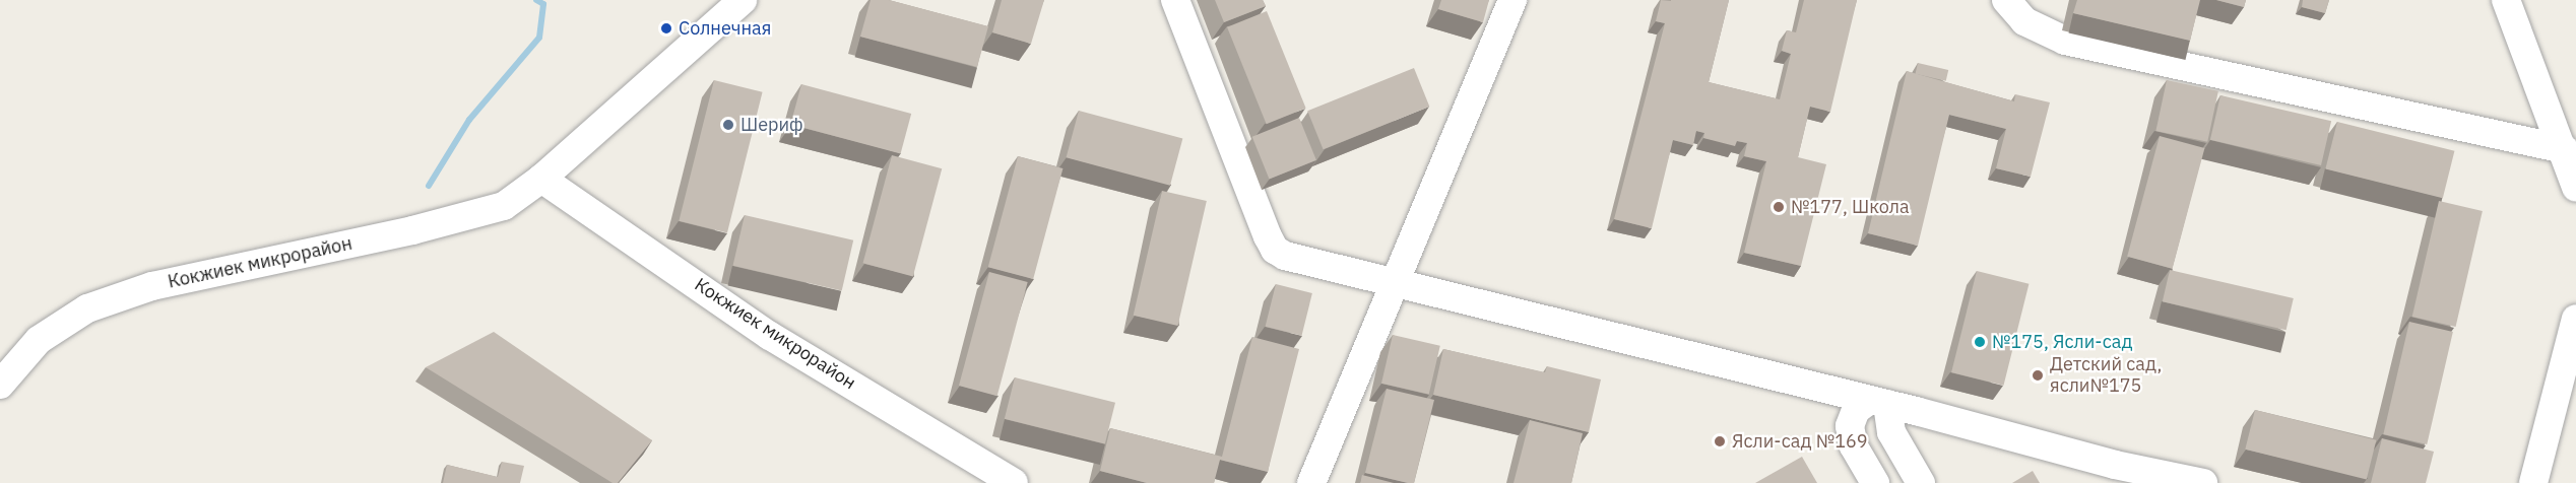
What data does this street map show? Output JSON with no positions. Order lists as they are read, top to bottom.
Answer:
{
  "streets": {
    "street": ["Кокжиек микрорайон"]
  },
  "places": [
    "Солнечная",
    "Шериф",
    "№177, Школа",
    "№175, Ясли-сад",
    "Детский сад, ясли№175",
    "Ясли-сад №169"
  ]
}
